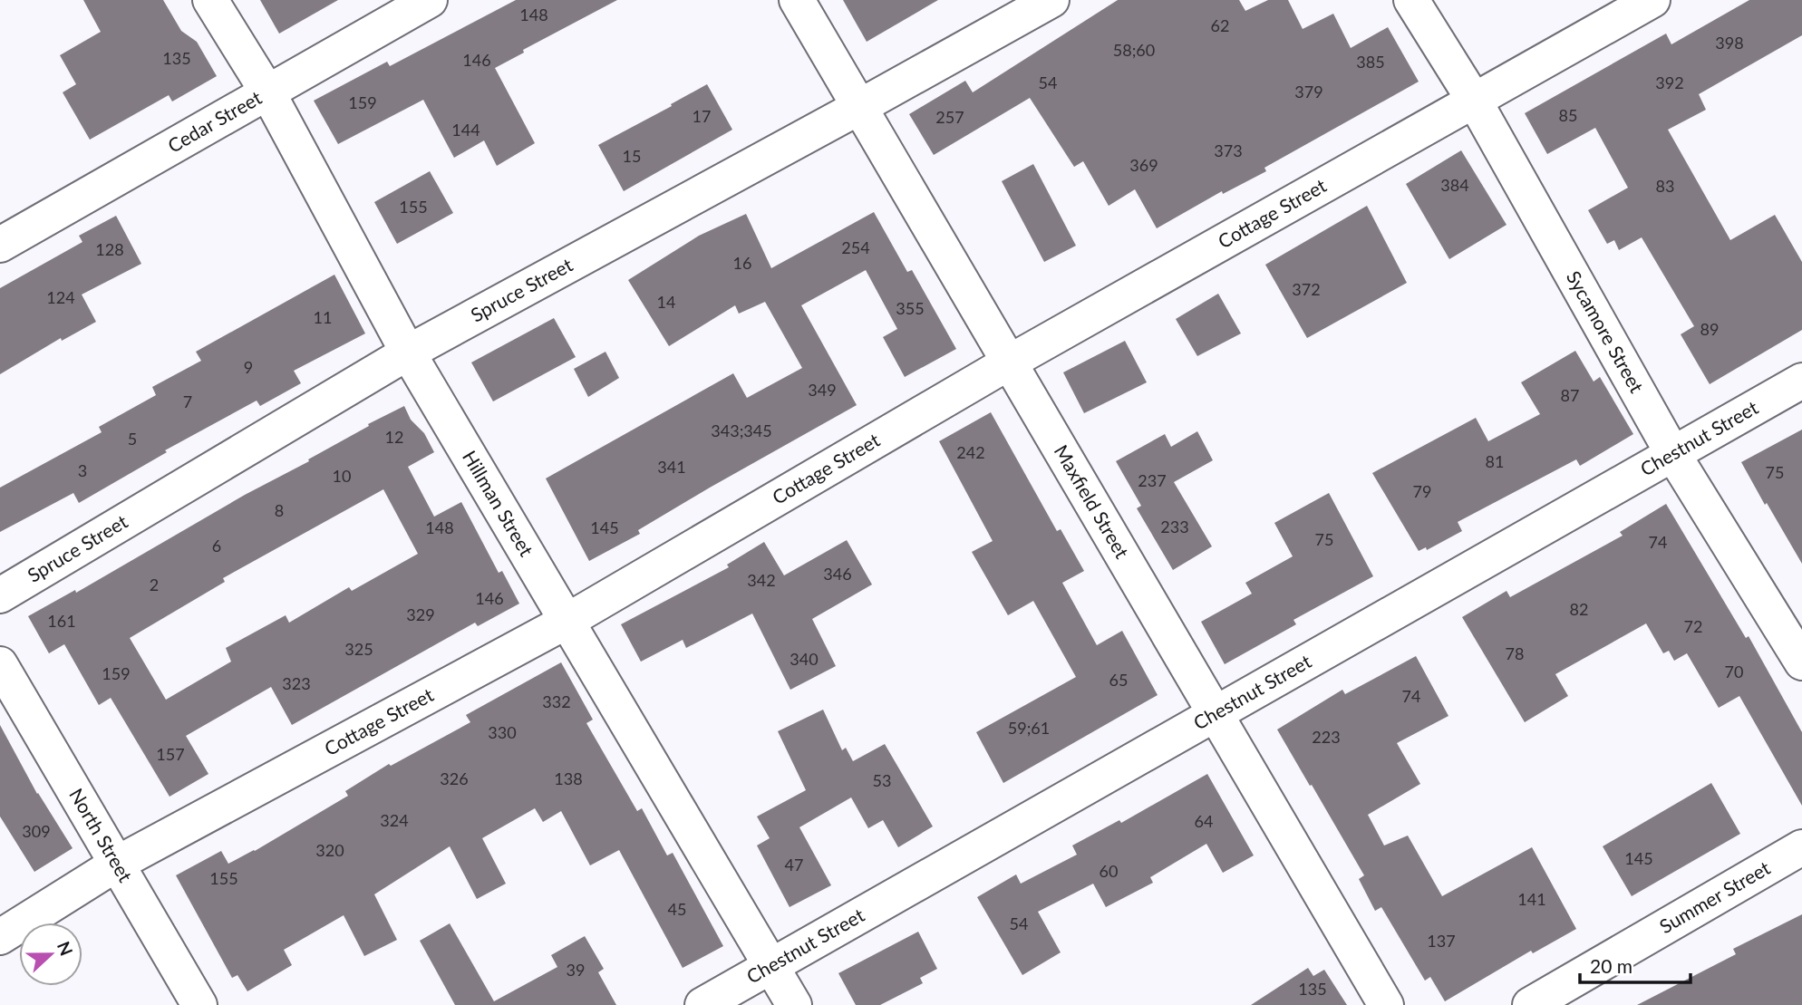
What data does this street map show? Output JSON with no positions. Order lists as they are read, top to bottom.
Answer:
{
  "streets": {
    "street": [
      "Cedar Street",
      "Cottage Street",
      "Spruce Street",
      "Sycamore Street",
      "Chestnut Street",
      "Maxfield Street",
      "Hillman Street",
      "North Street",
      "Summer Street"
    ]
  },
  "crossings": [
    ["Cedar Street", "Hillman Street"],
    ["Cottage Street", "Sycamore Street"],
    ["Cottage Street", "Maxfield Street"],
    ["Cottage Street", "Hillman Street"],
    ["Cottage Street", "North Street"],
    ["Spruce Street", "Maxfield Street"],
    ["Spruce Street", "Hillman Street"],
    ["Sycamore Street", "Chestnut Street"],
    ["Chestnut Street", "Maxfield Street"],
    ["Chestnut Street", "Hillman Street"]
  ],
  "house_numbers": [
    "148",
    "62",
    "398",
    "58;60",
    "135",
    "146",
    "385",
    "54",
    "392",
    "379",
    "159",
    "85",
    "17",
    "257",
    "144",
    "373",
    "15",
    "369",
    "384",
    "83",
    "155",
    "254",
    "128",
    "16",
    "372",
    "124",
    "14",
    "355",
    "11",
    "89",
    "9",
    "349",
    "87",
    "7",
    "343;345",
    "12",
    "5",
    "242",
    "81",
    "341",
    "3",
    "75",
    "10",
    "237",
    "79",
    "8",
    "233",
    "148",
    "145",
    "75",
    "74",
    "6",
    "346",
    "342",
    "2",
    "146",
    "82",
    "329",
    "161",
    "72",
    "325",
    "78",
    "340",
    "70",
    "159",
    "65",
    "323",
    "74",
    "332",
    "59;61",
    "330",
    "223",
    "157",
    "326",
    "138",
    "53",
    "324",
    "64",
    "309",
    "320",
    "145",
    "47",
    "60",
    "155",
    "141",
    "45",
    "54",
    "137",
    "39",
    "135"
  ],
  "scale_bar": "20 m",
  "north": "right"
}
